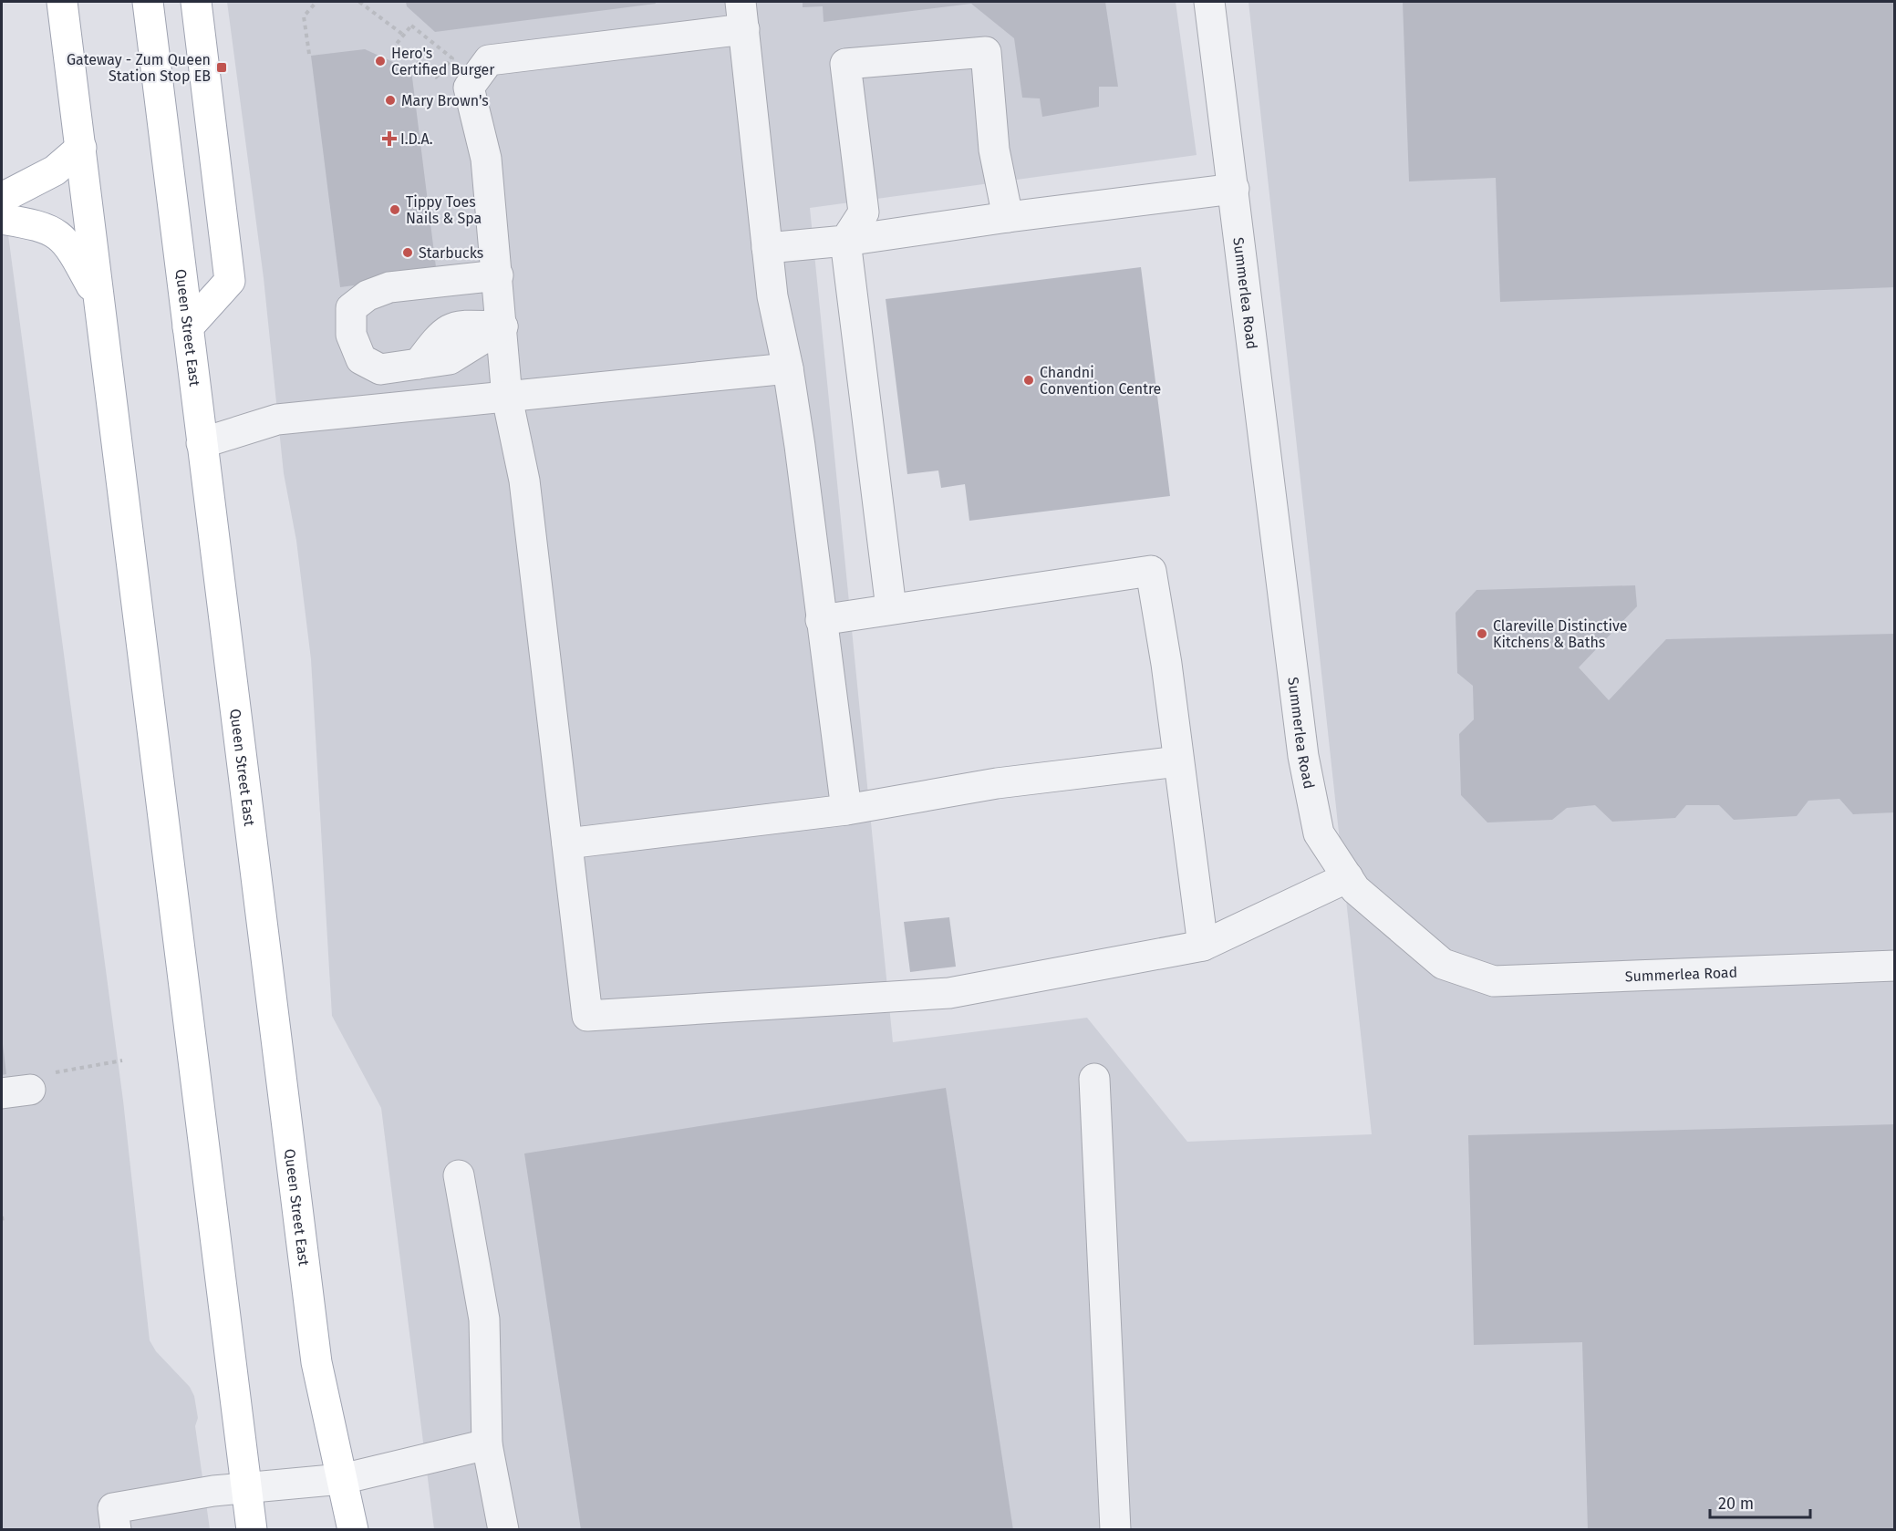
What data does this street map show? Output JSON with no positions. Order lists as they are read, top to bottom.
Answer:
{
  "streets": {
    "main road": ["Queen Street East"],
    "street": ["Summerlea Road"]
  },
  "places": {
    "other": [
      "Hero's Certified Burger",
      "Mary Brown's",
      "Tippy Toes Nails & Spa",
      "Starbucks",
      "Chandni Convention Centre",
      "Clareville Distinctive Kitchens & Baths"
    ],
    "transit": ["Gateway - Zum Queen Station Stop EB"],
    "health": ["I.D.A."]
  },
  "scale_bar": "20 m"
}
